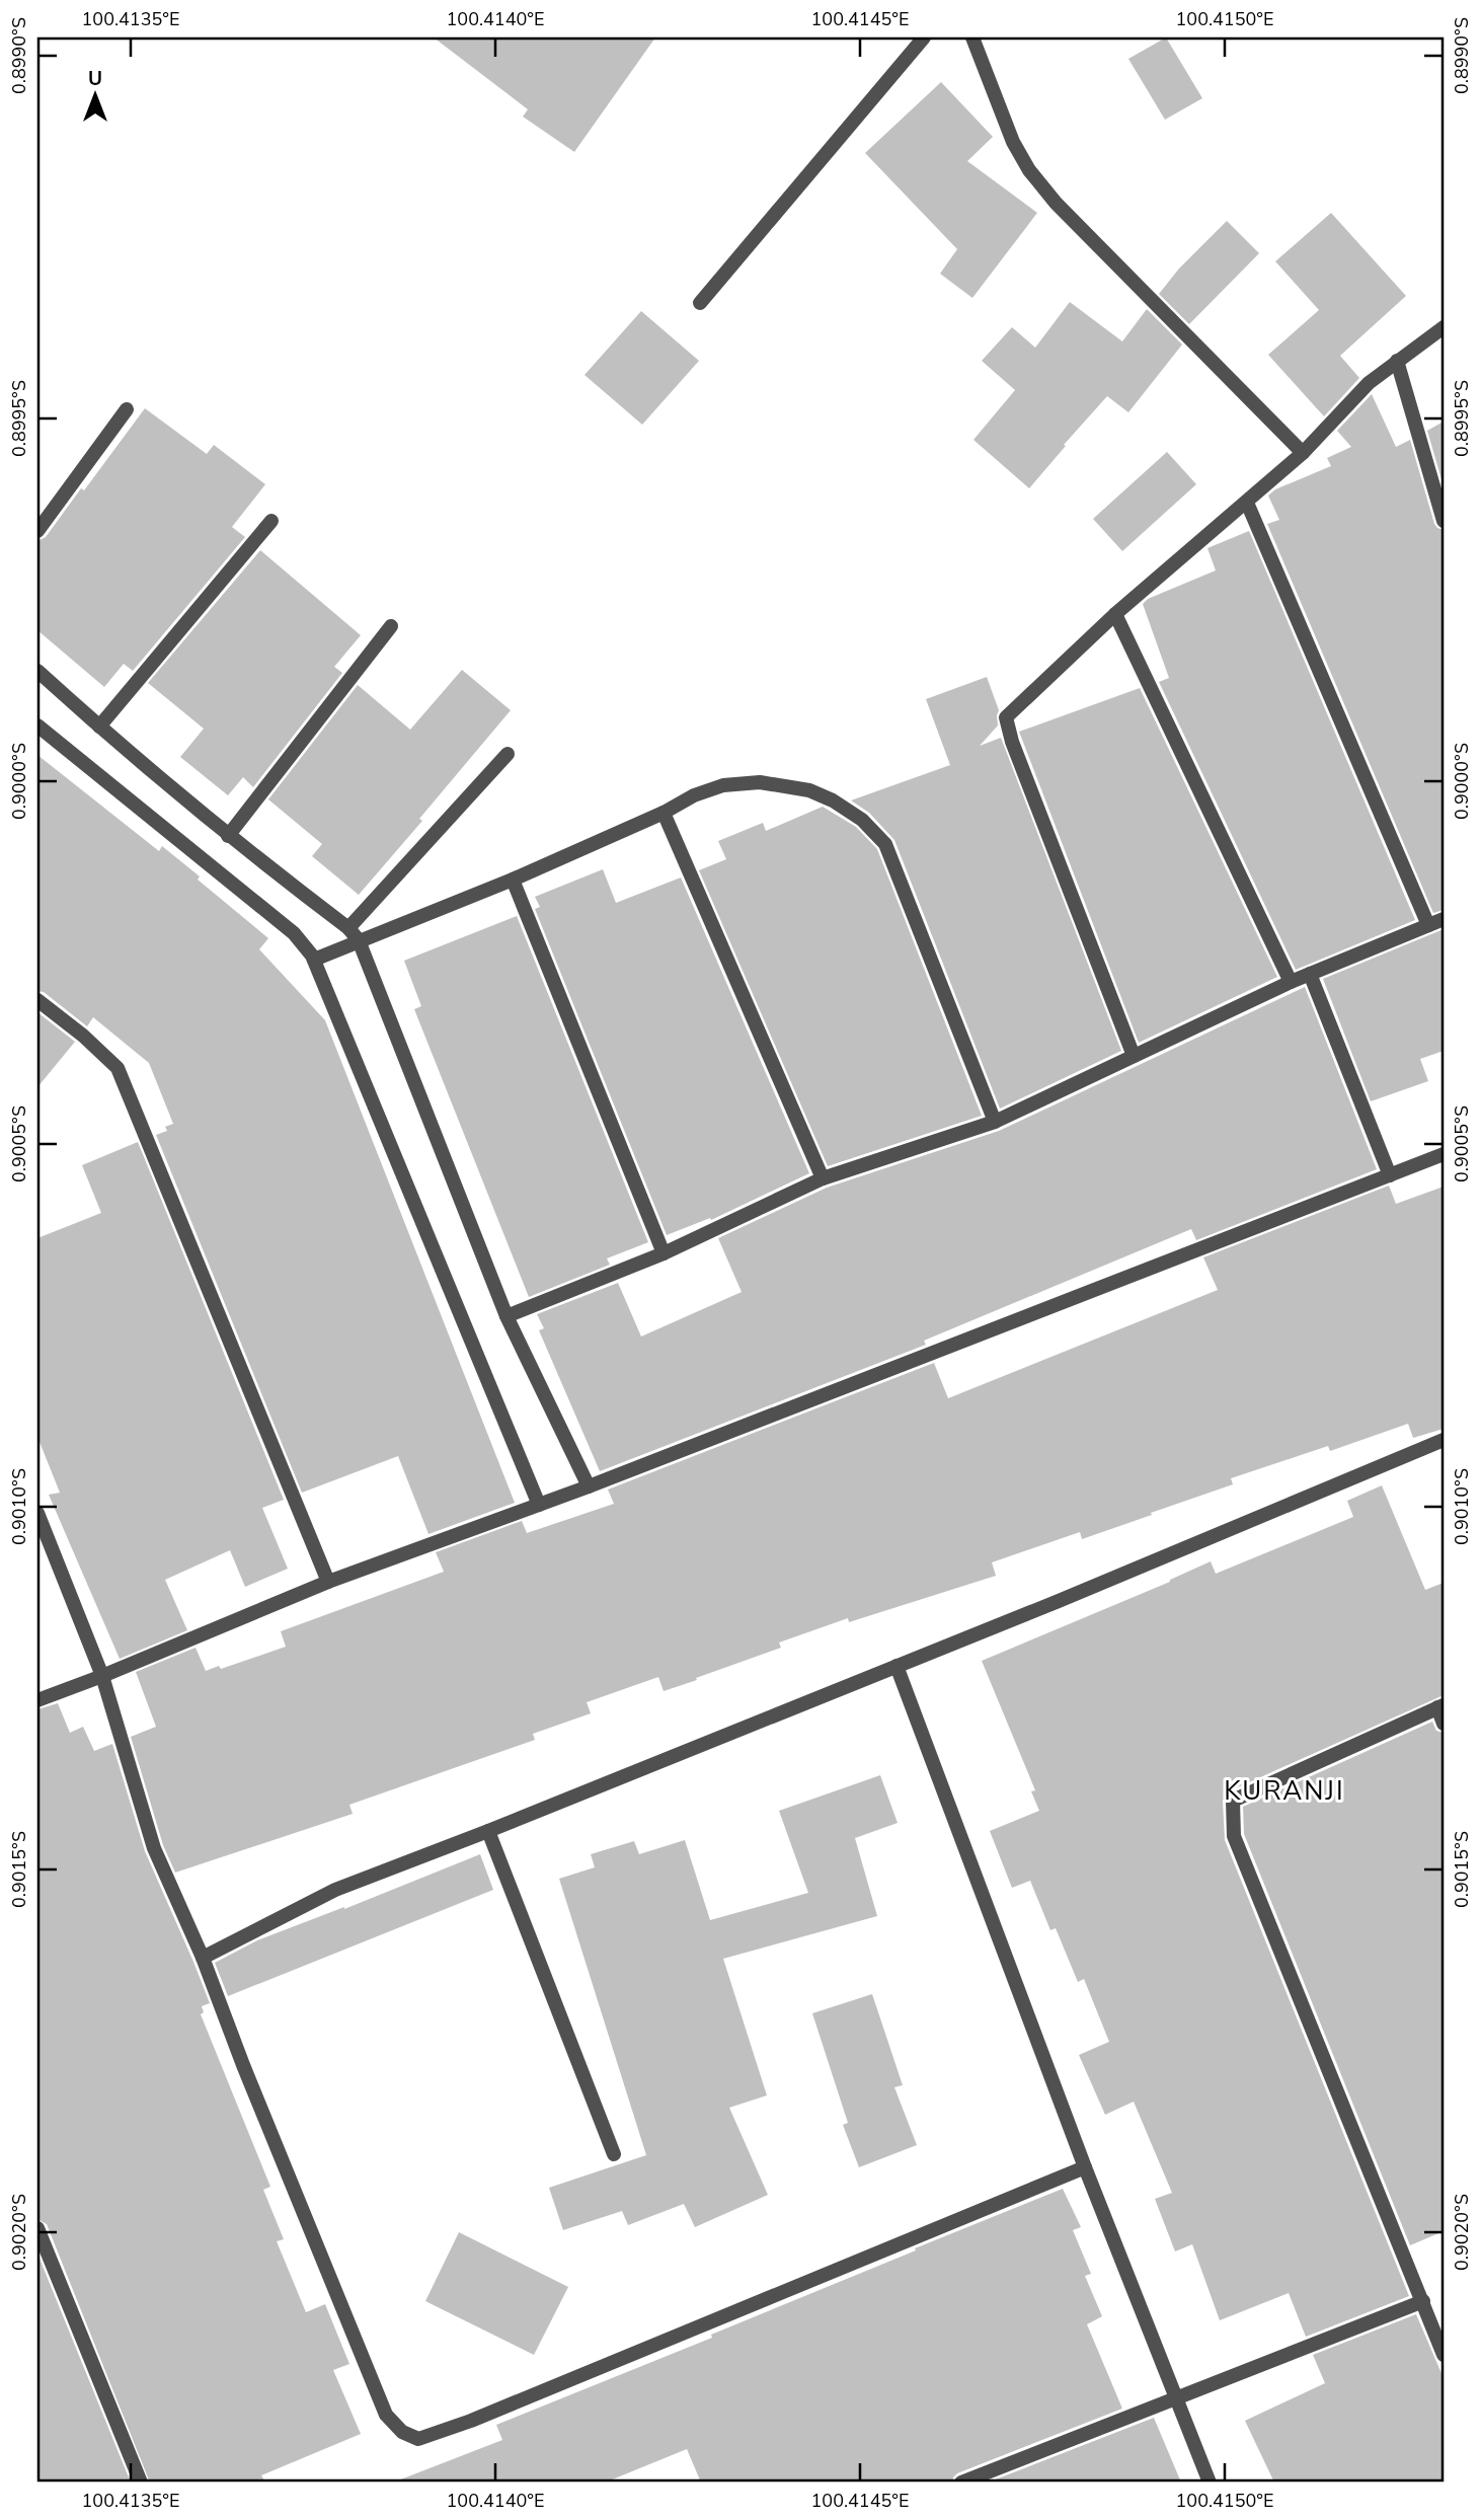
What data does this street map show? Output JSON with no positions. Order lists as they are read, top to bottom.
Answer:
{
  "districts": ["KURANJI"],
  "north": "top",
  "coordinates": [
    "100.4135°E",
    "100.4140°E",
    "100.4145°E",
    "100.4150°E",
    "0.8990°S",
    "0.8995°S",
    "0.9000°S",
    "0.9005°S",
    "0.9010°S",
    "0.9015°S",
    "0.9020°S"
  ]
}
